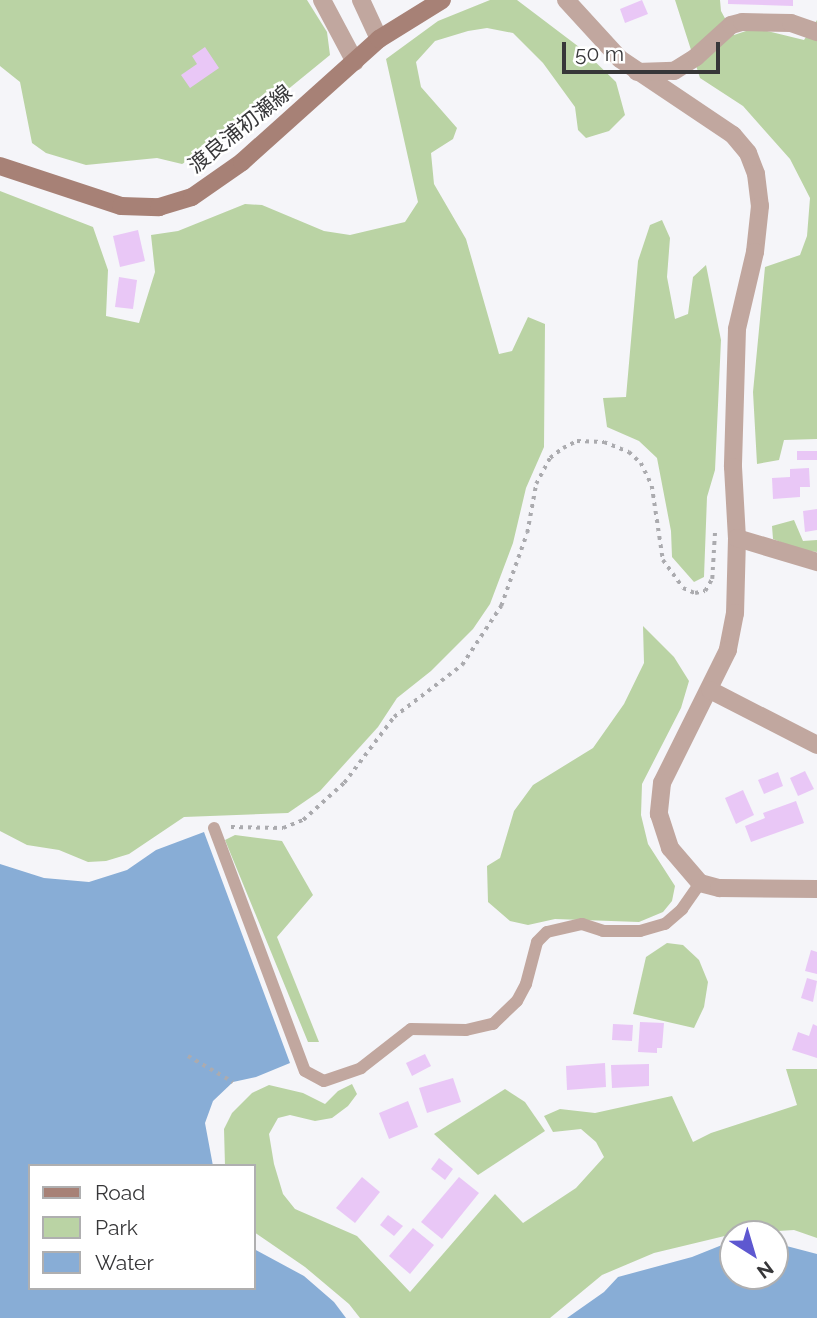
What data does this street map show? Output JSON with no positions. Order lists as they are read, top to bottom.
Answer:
{
  "streets": {
    "main road": ["渡良浦初瀬線"]
  },
  "legend": ["Road", "Park", "Water"],
  "scale_bar": "50 m",
  "north": "bottom right"
}
